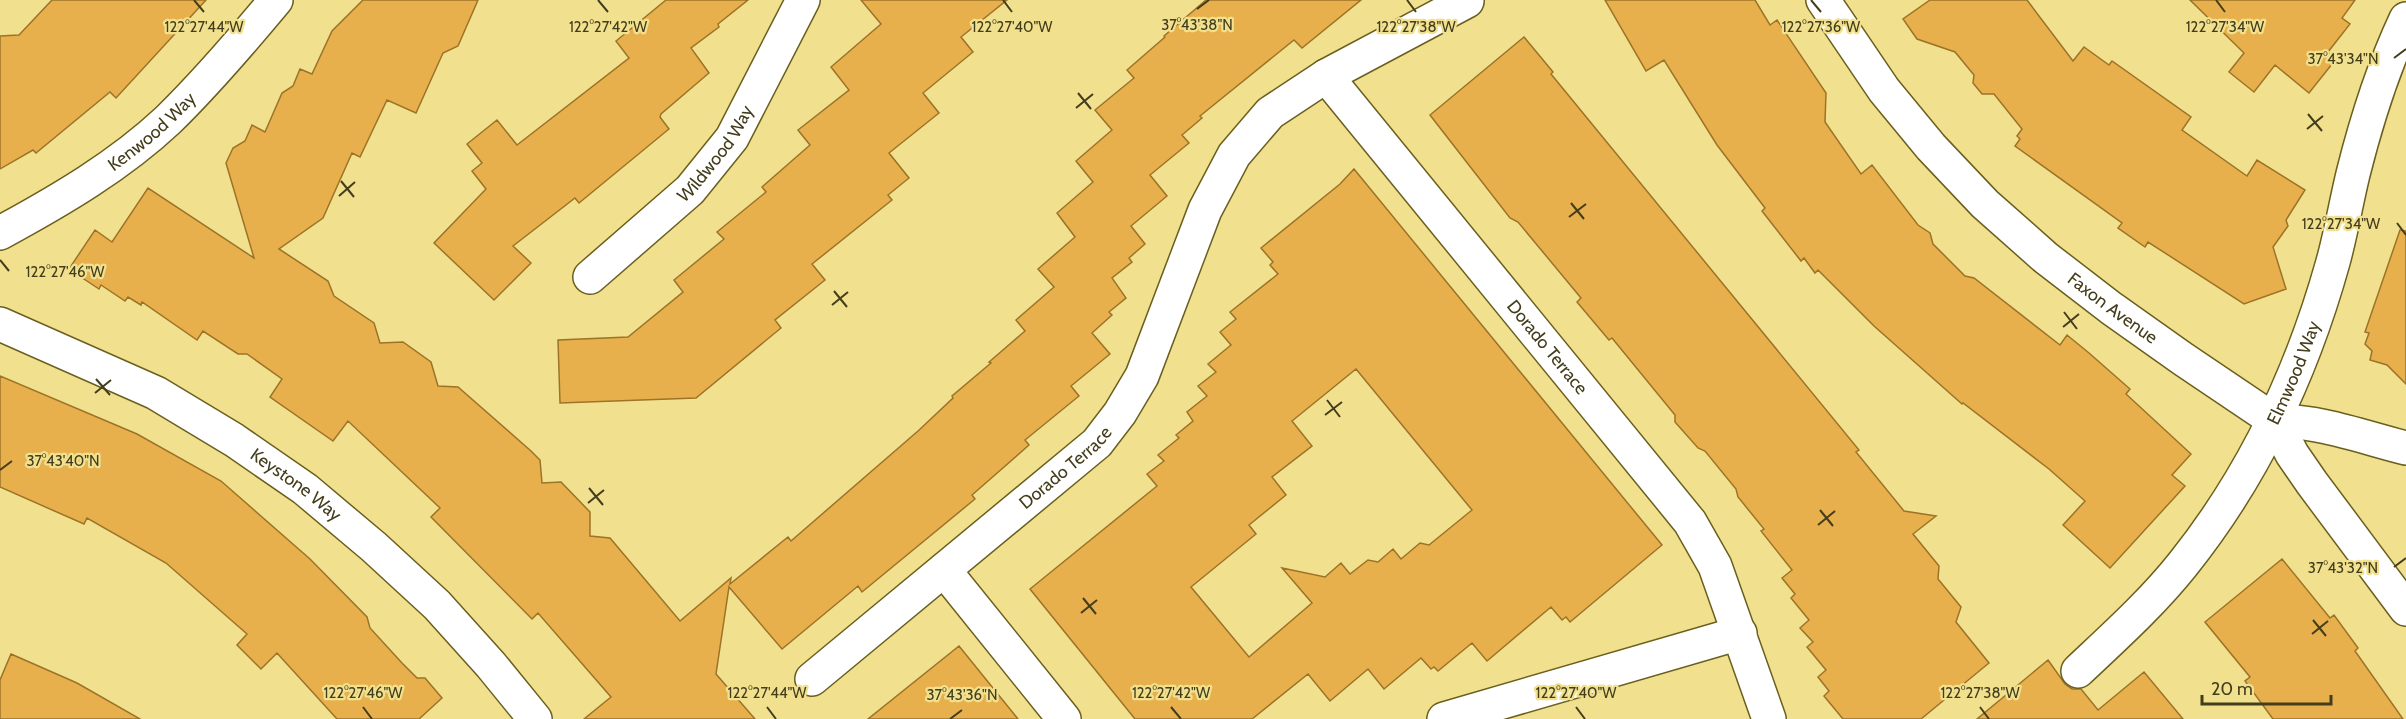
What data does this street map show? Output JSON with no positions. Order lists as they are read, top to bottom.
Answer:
{
  "streets": {
    "street": [
      "Kenwood Way",
      "Wildwood Way",
      "Faxon Avenue",
      "Dorado Terrace",
      "Elmwood Way",
      "Keystone Way"
    ]
  },
  "crossings": [
    ["Faxon Avenue", "Elmwood Way"]
  ],
  "scale_bar": "20 m",
  "coordinates": [
    "37°43'38\"N",
    "122°27'34\"W",
    "122°27'44\"W",
    "122°27'42\"W",
    "122°27'40\"W",
    "122°27'38\"W",
    "122°27'36\"W",
    "37°43'34\"N",
    "122°27'46\"W",
    "37°43'40\"N",
    "37°43'32\"N",
    "37°43'36\"N"
  ]
}
